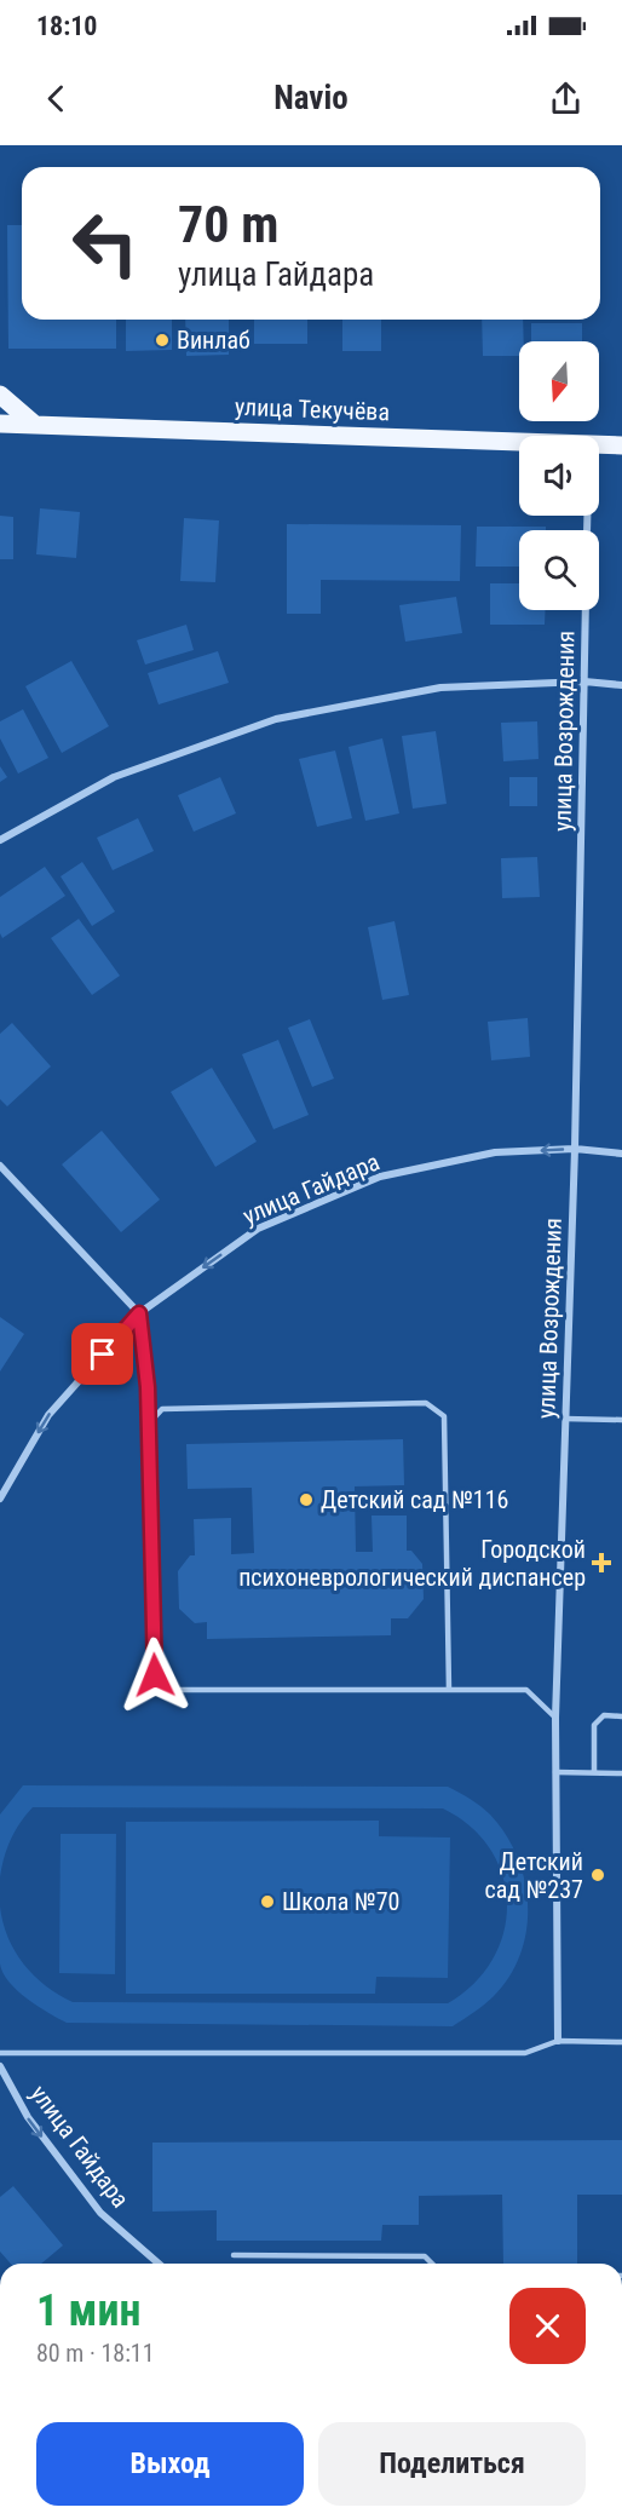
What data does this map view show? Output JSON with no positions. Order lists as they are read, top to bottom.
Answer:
{
  "streets": {
    "main road": ["улица Текучёва"],
    "street": ["улица Возрождения", "улица Гайдара"]
  },
  "crossings": [
    ["улица Возрождения", "улица Гайдара"]
  ],
  "places": {
    "other": [
      "Винлаб",
      "Детский сад №116",
      "Детский сад №237",
      "Школа №70"
    ],
    "health": ["Городской психоневрологический диспансер"]
  },
  "north": "bottom",
  "page": {
    "status": "18:10",
    "header": "Navio",
    "turn": ["70 m", "улица Гайдара"],
    "heading": ["1 мин", "80 m · 18:11"],
    "buttons": ["Выход", "Поделиться"]
  }
}
